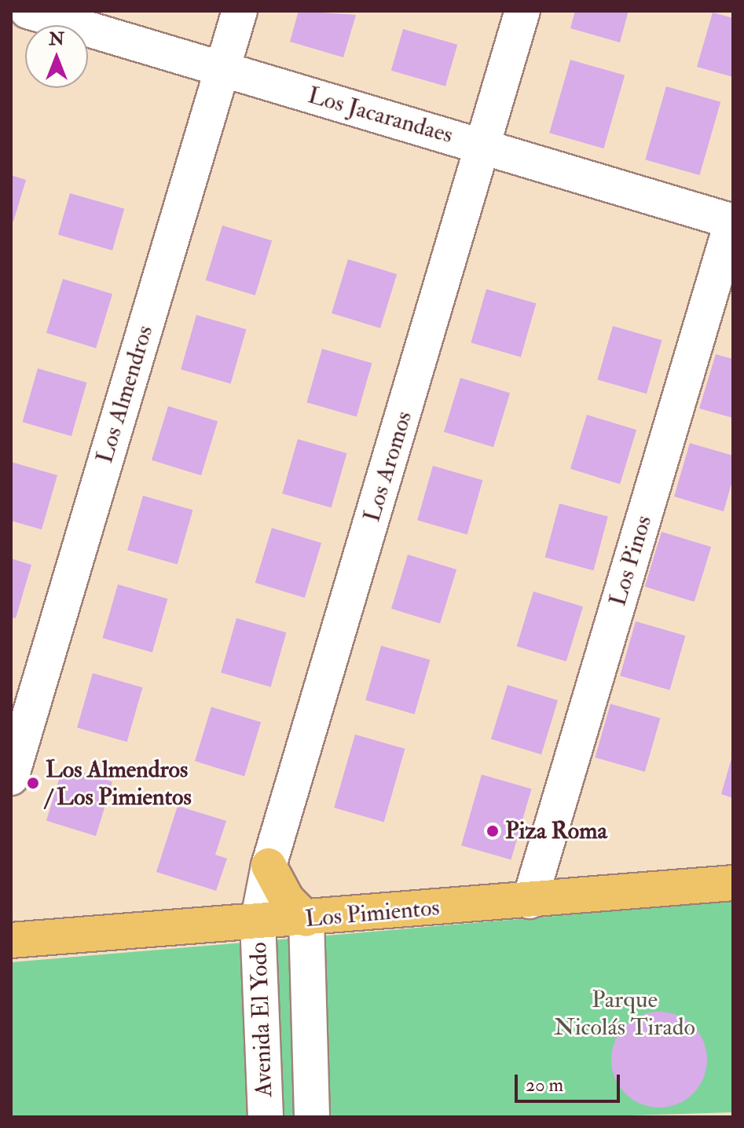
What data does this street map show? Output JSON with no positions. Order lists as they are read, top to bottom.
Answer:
{
  "streets": {
    "main road": ["Los Pimientos"],
    "street": [
      "Los Jacarandaes",
      "Los Almendros",
      "Los Aromos",
      "Los Pinos",
      "Avenida El Yodo"
    ]
  },
  "crossings": [
    ["Los Jacarandaes", "Los Almendros"],
    ["Los Jacarandaes", "Los Aromos"],
    ["Los Jacarandaes", "Los Pinos"],
    ["Los Aromos", "Los Pimientos"],
    ["Los Aromos", "Avenida El Yodo"],
    ["Los Pinos", "Los Pimientos"],
    ["Los Pimientos", "Avenida El Yodo"]
  ],
  "parks": ["Parque Nicolás Tirado"],
  "places": ["Los Almendros / Los Pimientos", "Piza Roma"],
  "scale_bar": "20 m",
  "north": "top"
}
